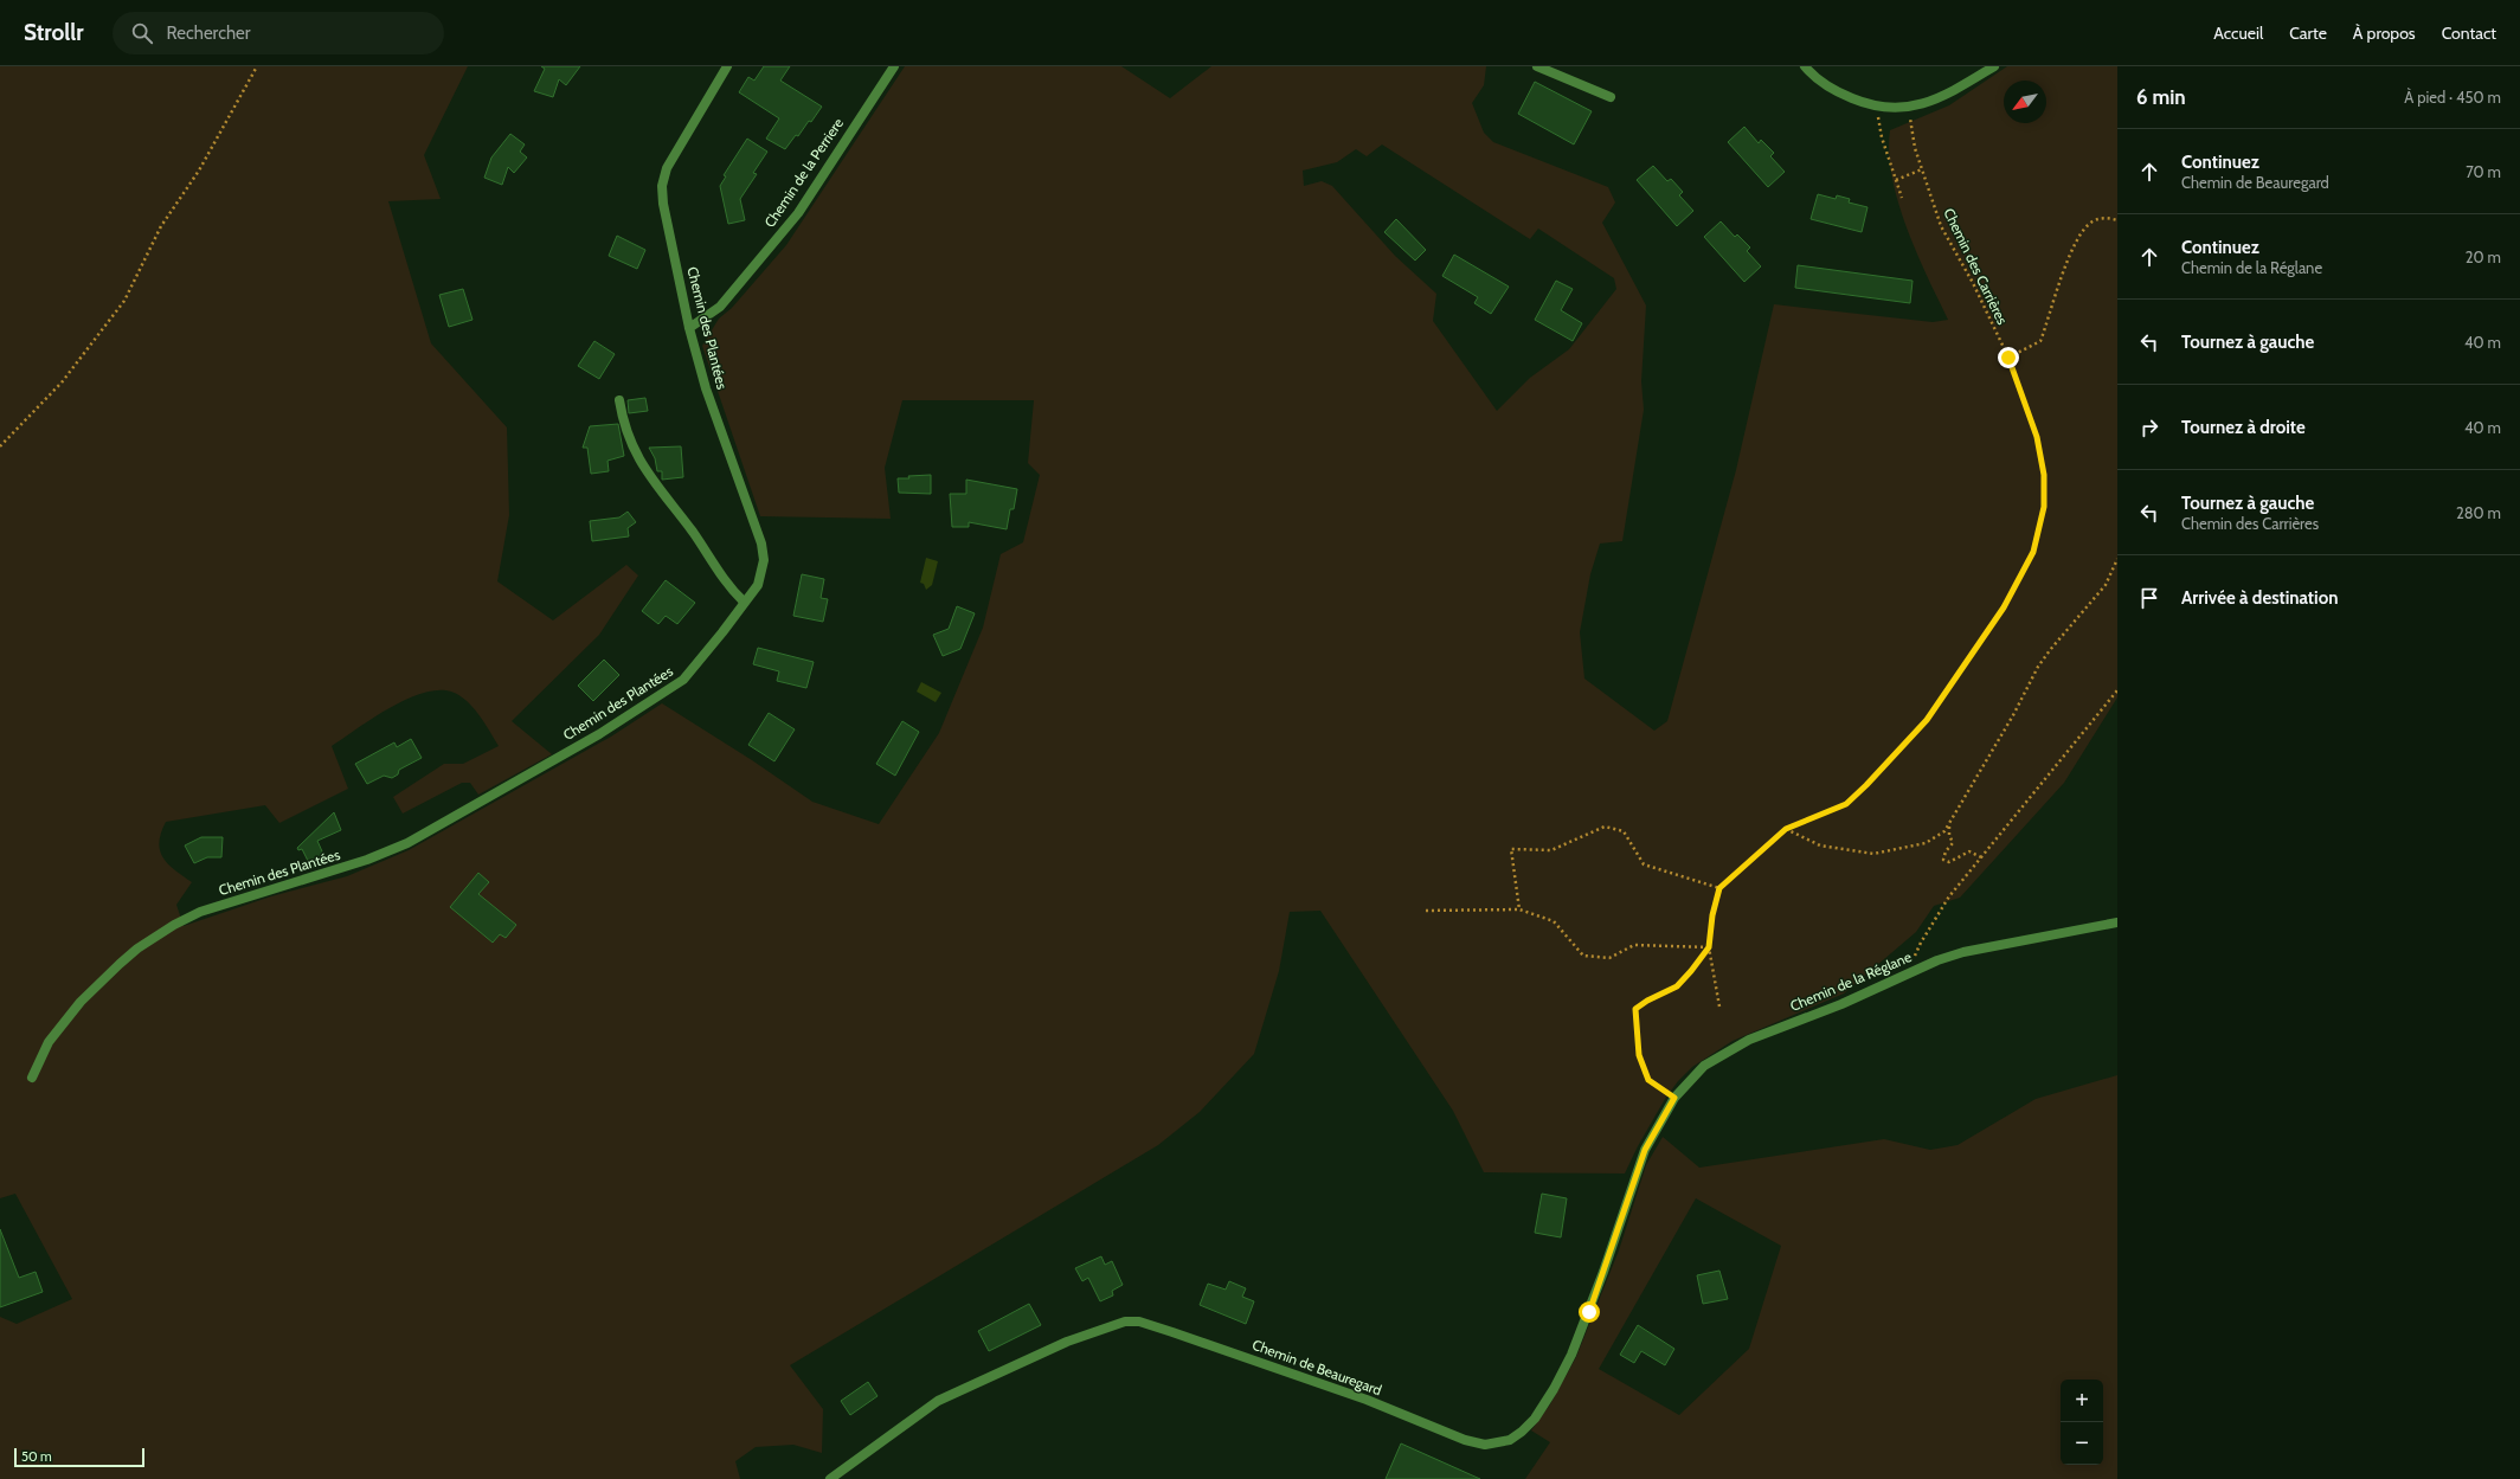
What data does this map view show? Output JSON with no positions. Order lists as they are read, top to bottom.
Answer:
{
  "streets": {
    "street": [
      "Chemin de la Perriere",
      "Chemin des Plantées",
      "Chemin de la Réglane",
      "Chemin de Beauregard"
    ],
    "path": ["Chemin des Carrières"]
  },
  "crossings": [
    ["Chemin de la Perriere", "Chemin des Plantées"],
    ["Chemin de la Réglane", "Chemin de Beauregard"]
  ],
  "scale_bar": "50 m",
  "north": "bottom left",
  "page": {
    "header": "Strollr",
    "search": "Rechercher",
    "nav": [
      "Accueil",
      "Carte",
      "À propos",
      "Contact"
    ],
    "heading": ["6 min", "À pied · 450 m"],
    "list": [
      ["Continuez", "Chemin de Beauregard", "70 m"],
      ["Continuez", "Chemin de la Réglane", "20 m"],
      ["Tournez à gauche", "40 m"],
      ["Tournez à droite", "40 m"],
      ["Tournez à gauche", "Chemin des Carrières", "280 m"],
      "Arrivée à destination"
    ],
    "map_buttons": ["+", "−"],
    "scale": "50 m"
  }
}
